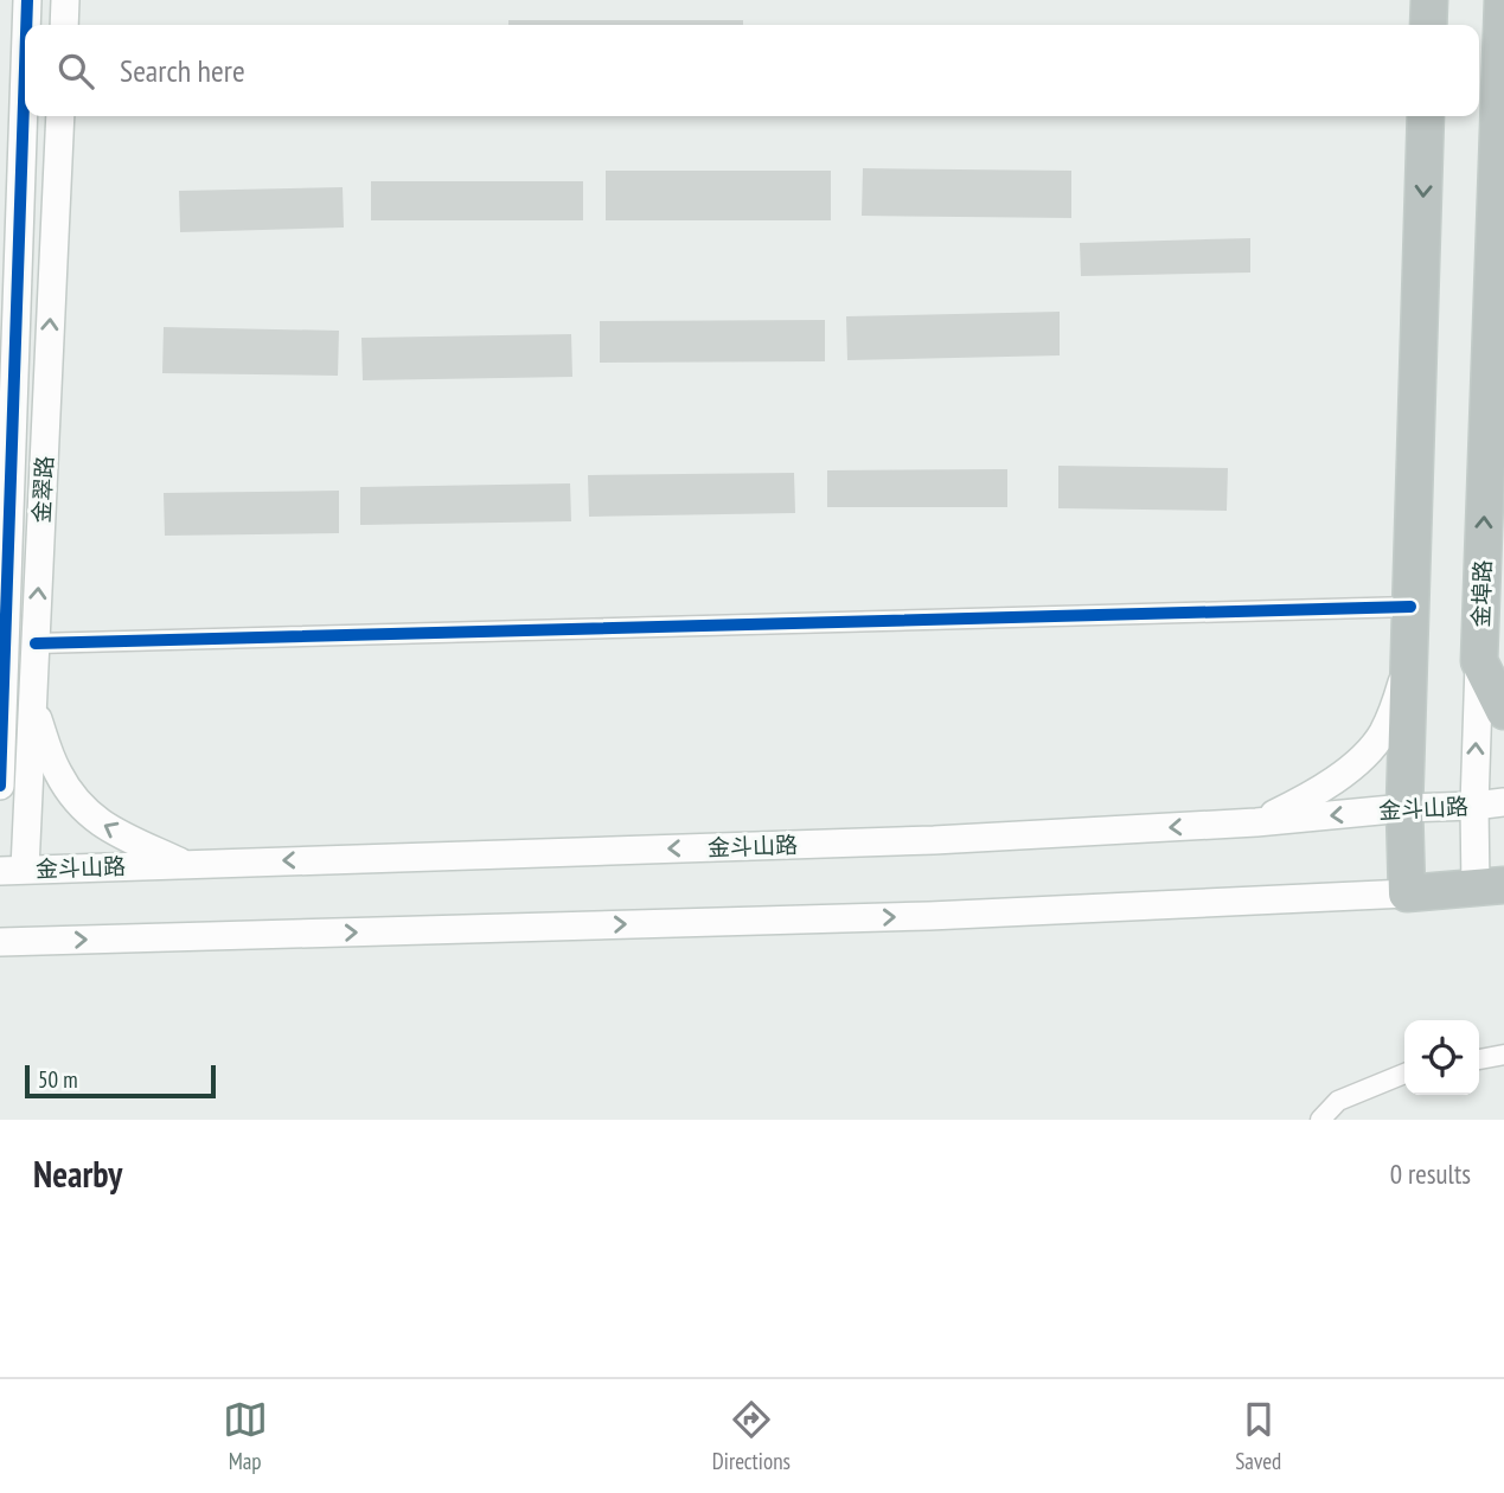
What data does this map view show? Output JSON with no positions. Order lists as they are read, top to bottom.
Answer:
{
  "streets": {
    "highway": ["金埠路"],
    "main road": ["金翠路", "金斗山路"]
  },
  "crossings": [
    ["金翠路", "金斗山路"],
    ["金埠路", "金斗山路"]
  ],
  "scale_bar": "50 m",
  "page": {
    "search": "Search here",
    "scale": "50 m",
    "heading": ["Nearby", "0 results"],
    "nav": ["Map", "Directions", "Saved"]
  }
}
